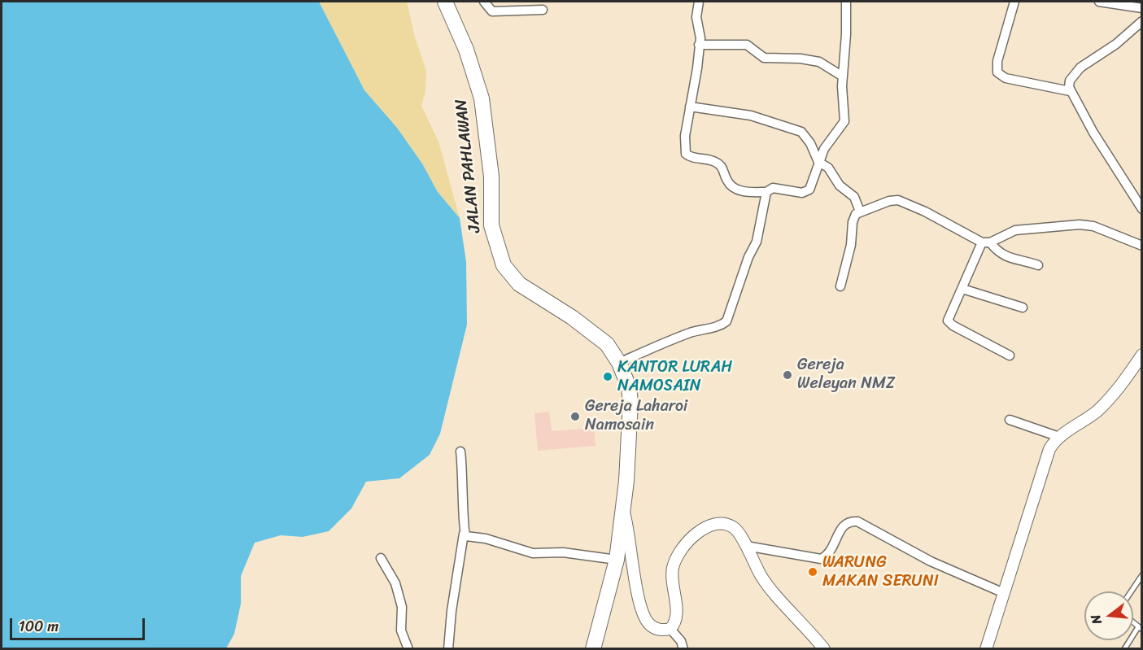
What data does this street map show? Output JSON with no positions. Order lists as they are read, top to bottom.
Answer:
{
  "streets": {
    "highway": ["JALAN PAHLAWAN"]
  },
  "places": [
    "Gereja Weleyan NMZ",
    "KANTOR LURAH NAMOSAIN",
    "Gereja Laharoi Namosain",
    "WARUNG MAKAN SERUNI"
  ],
  "scale_bar": "100 m",
  "north": "left"
}
